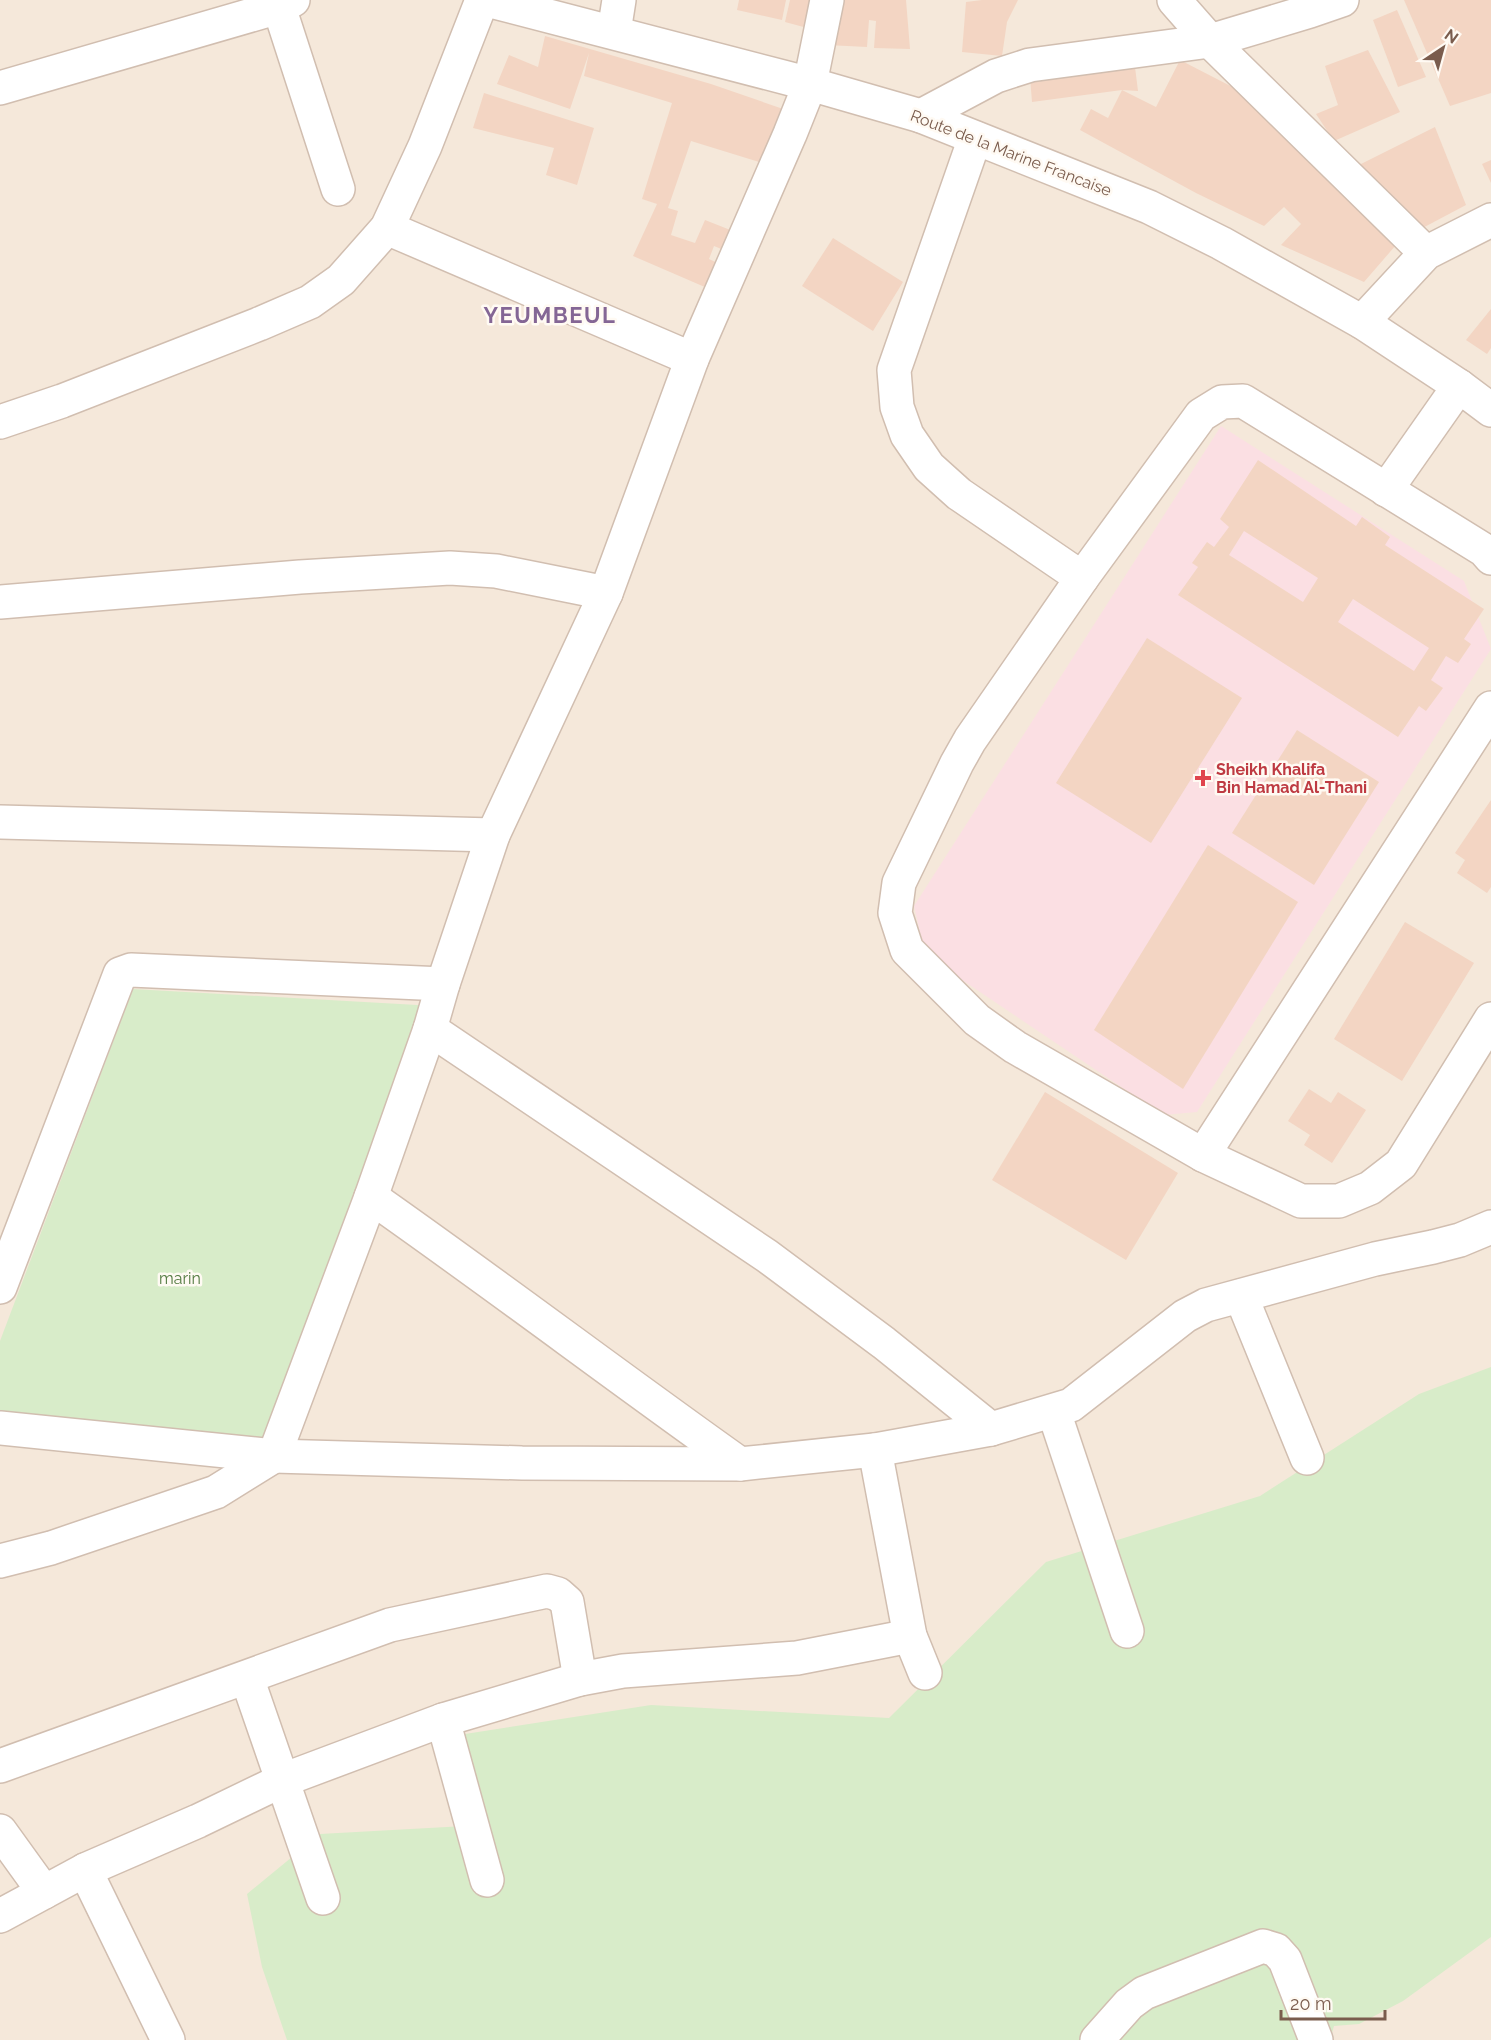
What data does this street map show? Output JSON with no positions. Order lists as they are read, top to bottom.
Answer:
{
  "streets": {
    "street": ["Route de la Marine Francaise"]
  },
  "districts": ["YEUMBEUL"],
  "parks": ["marin"],
  "places": {
    "health": ["Sheikh Khalifa Bin Hamad Al-Thani"]
  },
  "scale_bar": "20 m",
  "north": "top right"
}
